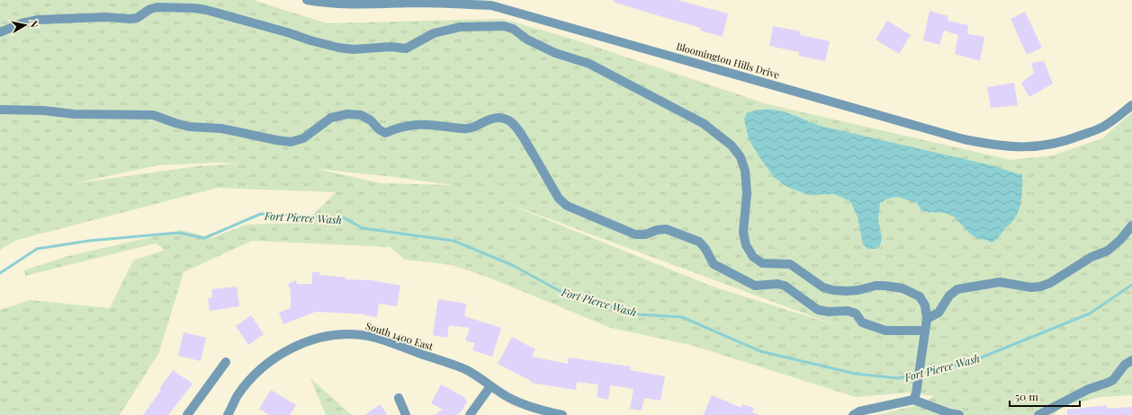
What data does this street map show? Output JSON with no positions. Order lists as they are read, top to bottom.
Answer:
{
  "streets": {
    "street": ["Bloomington Hills Drive", "South 1400 East"]
  },
  "water": ["Fort Pierce Wash"],
  "scale_bar": "50 m",
  "north": "right"
}
